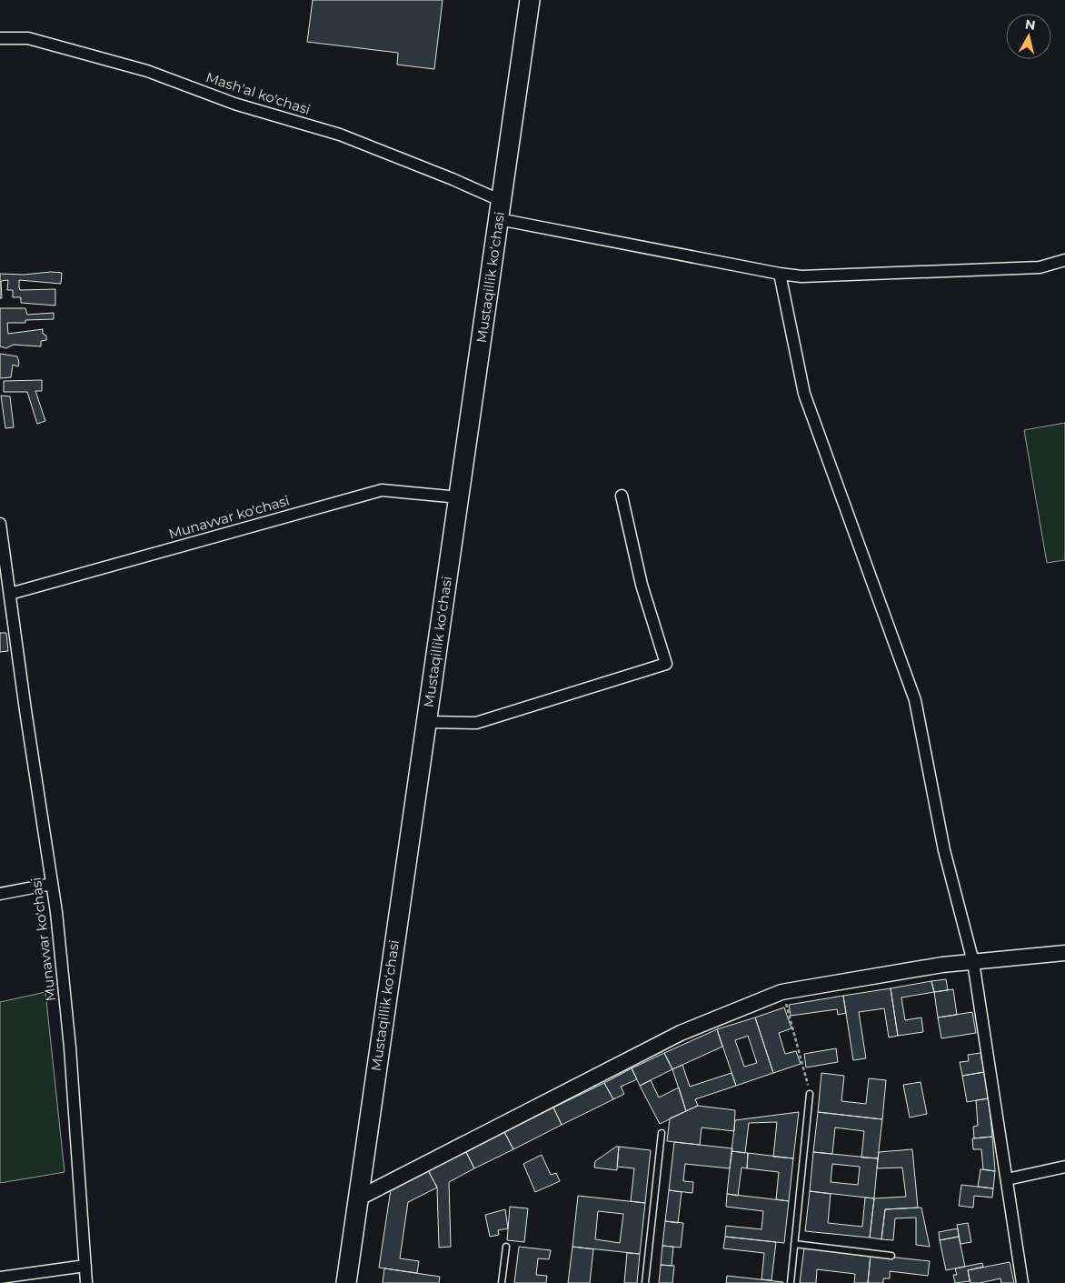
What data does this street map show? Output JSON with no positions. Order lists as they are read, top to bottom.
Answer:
{
  "streets": {
    "main road": ["Mustaqillik koʻchasi"],
    "street": ["Mash'al ko'chasi", "Munavvar ko'chasi"]
  },
  "crossings": [
    ["Mash'al ko'chasi", "Mustaqillik koʻchasi"],
    ["Mustaqillik koʻchasi", "Munavvar ko'chasi"]
  ],
  "north": "top"
}
